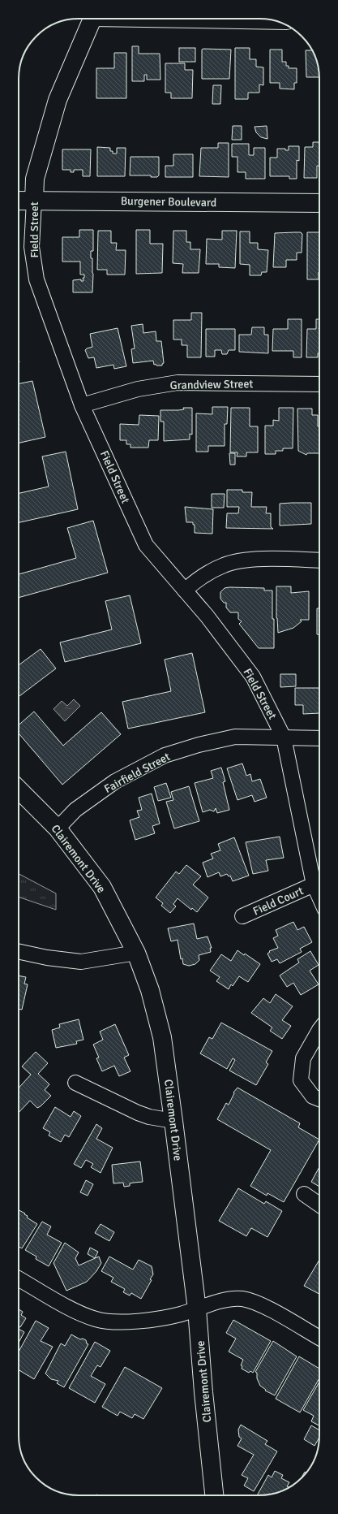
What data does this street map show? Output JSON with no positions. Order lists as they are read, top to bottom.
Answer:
{
  "streets": {
    "main road": ["Burgener Boulevard", "Field Street", "Clairemont Drive"],
    "street": ["Grandview Street", "Fairfield Street", "Field Court"]
  },
  "crossings": [
    ["Burgener Boulevard", "Field Street"],
    ["Field Street", "Grandview Street"],
    ["Field Street", "Fairfield Street"],
    ["Field Street", "Field Court"],
    ["Fairfield Street", "Clairemont Drive"]
  ]
}
